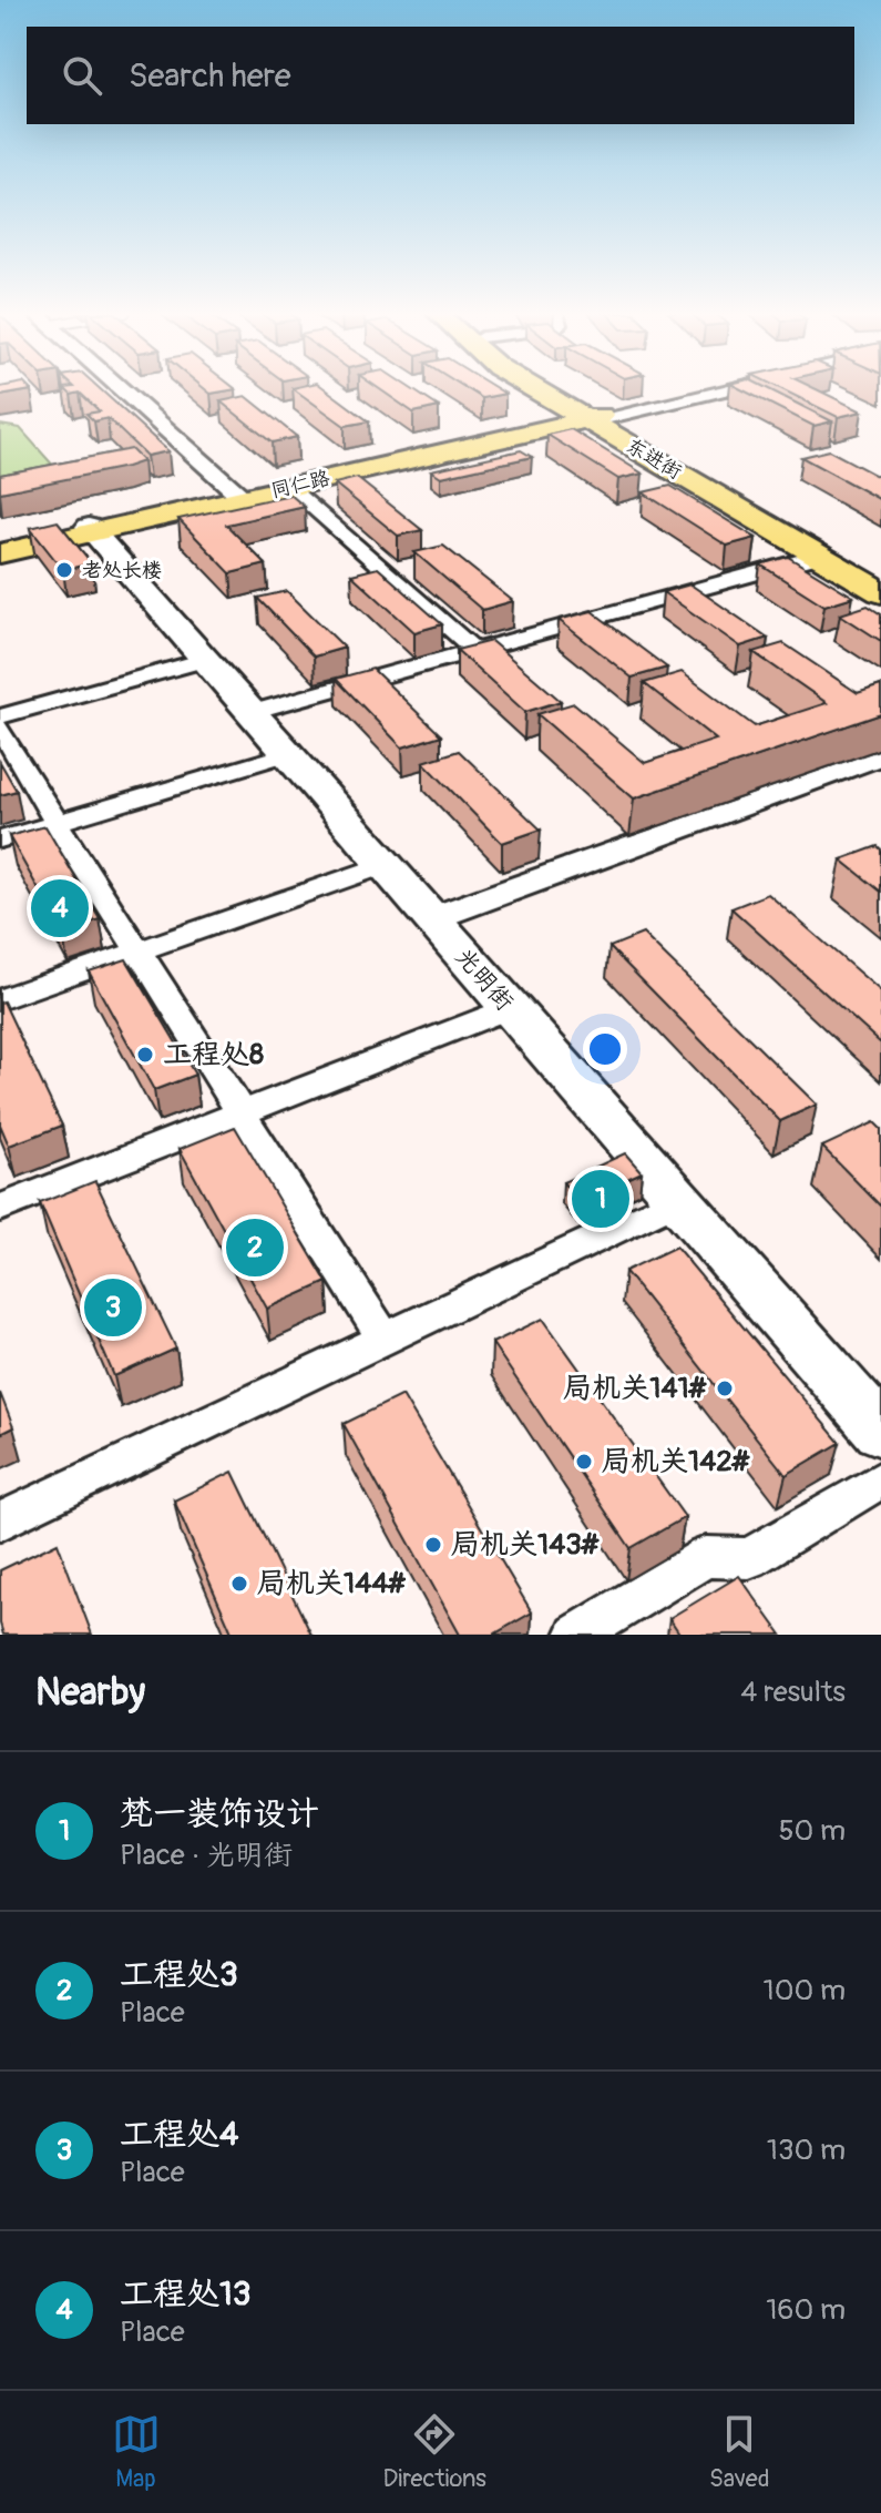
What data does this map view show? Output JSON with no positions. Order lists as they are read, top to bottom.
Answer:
{
  "streets": {
    "main road": ["东进街", "同仁路", "光明街"]
  },
  "crossings": [
    ["东进街", "同仁路"],
    ["同仁路", "光明街"]
  ],
  "places": [
    "老处长楼",
    "工程处8",
    "局机关141#",
    "局机关142#",
    "局机关143#",
    "局机关144#"
  ],
  "page": {
    "search": "Search here",
    "pins": [
      "4",
      "1",
      "2",
      "3"
    ],
    "heading": ["Nearby", "4 results"],
    "list": [
      {
        "mark": "1",
        "name": "梵一装饰设计",
        "note": "Place · 光明街",
        "value": "50 m"
      },
      {
        "mark": "2",
        "name": "工程处3",
        "note": "Place",
        "value": "100 m"
      },
      {
        "mark": "3",
        "name": "工程处4",
        "note": "Place",
        "value": "130 m"
      },
      {
        "mark": "4",
        "name": "工程处13",
        "note": "Place",
        "value": "160 m"
      }
    ],
    "nav": ["Map", "Directions", "Saved"]
  }
}
